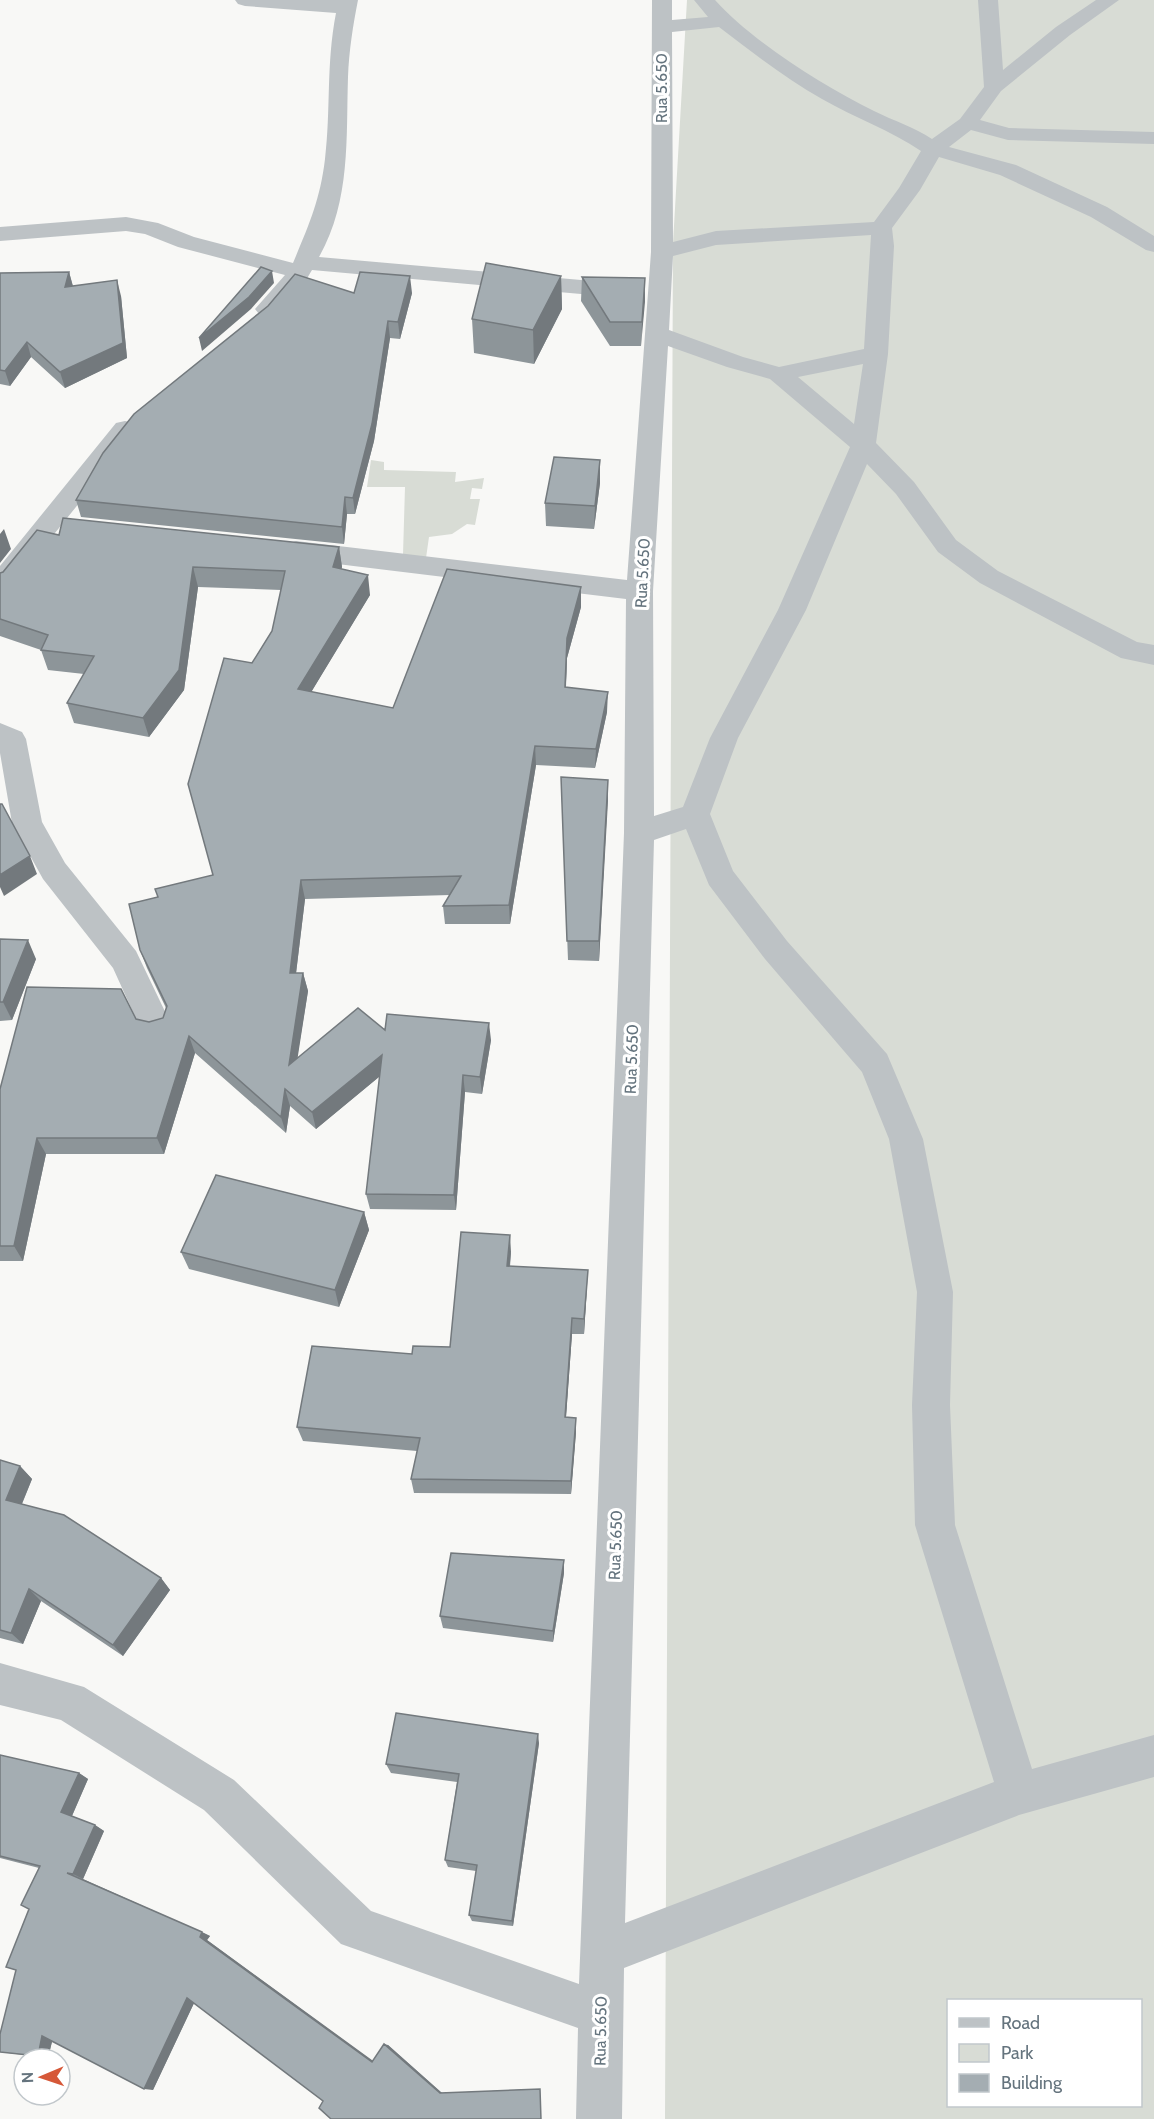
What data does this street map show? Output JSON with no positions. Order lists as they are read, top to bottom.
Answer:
{
  "streets": {
    "street": ["Rua 5.650"]
  },
  "legend": ["Road", "Park", "Building"],
  "north": "left"
}
